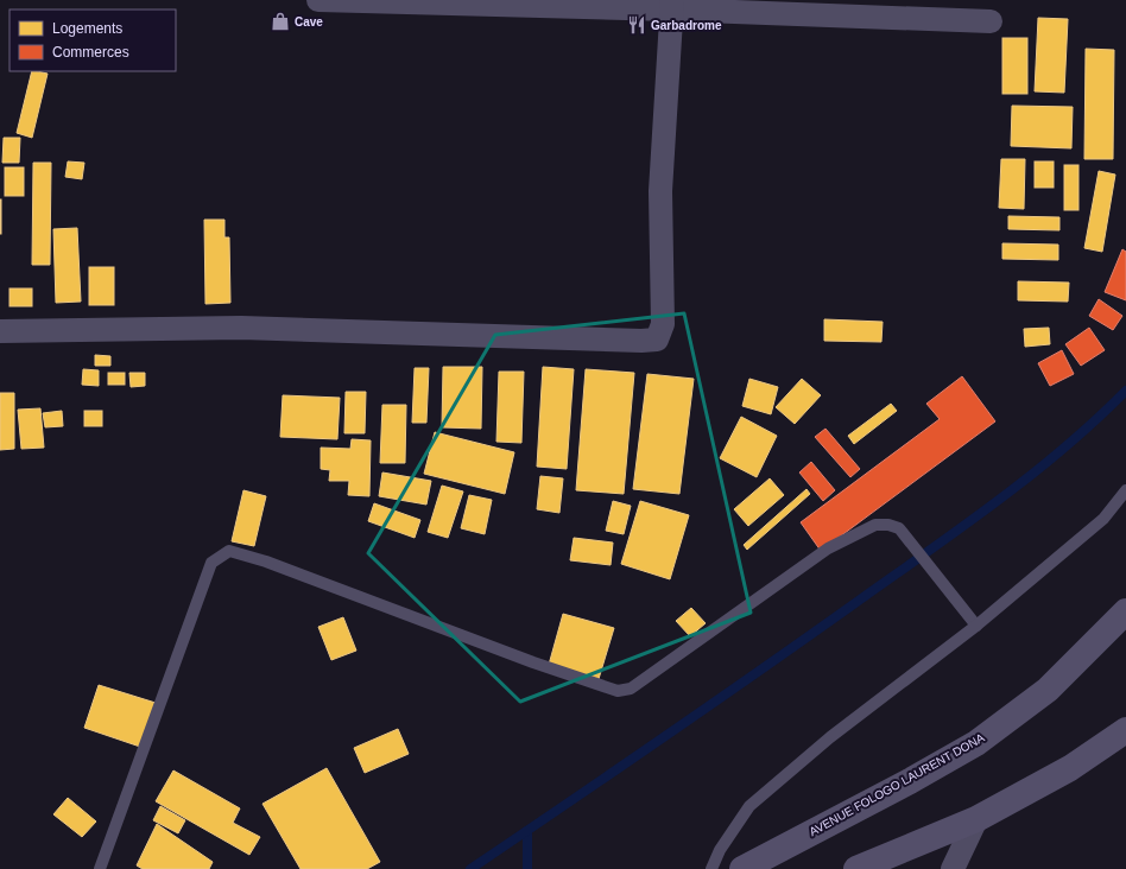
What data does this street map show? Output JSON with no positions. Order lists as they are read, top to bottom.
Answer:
{
  "streets": {
    "main road": ["AVENUE FOLOGO LAURENT DONA"]
  },
  "places": {
    "shop": ["Cave"],
    "restaurant": ["Garbadrome"]
  },
  "legend": ["Logements", "Commerces"]
}
